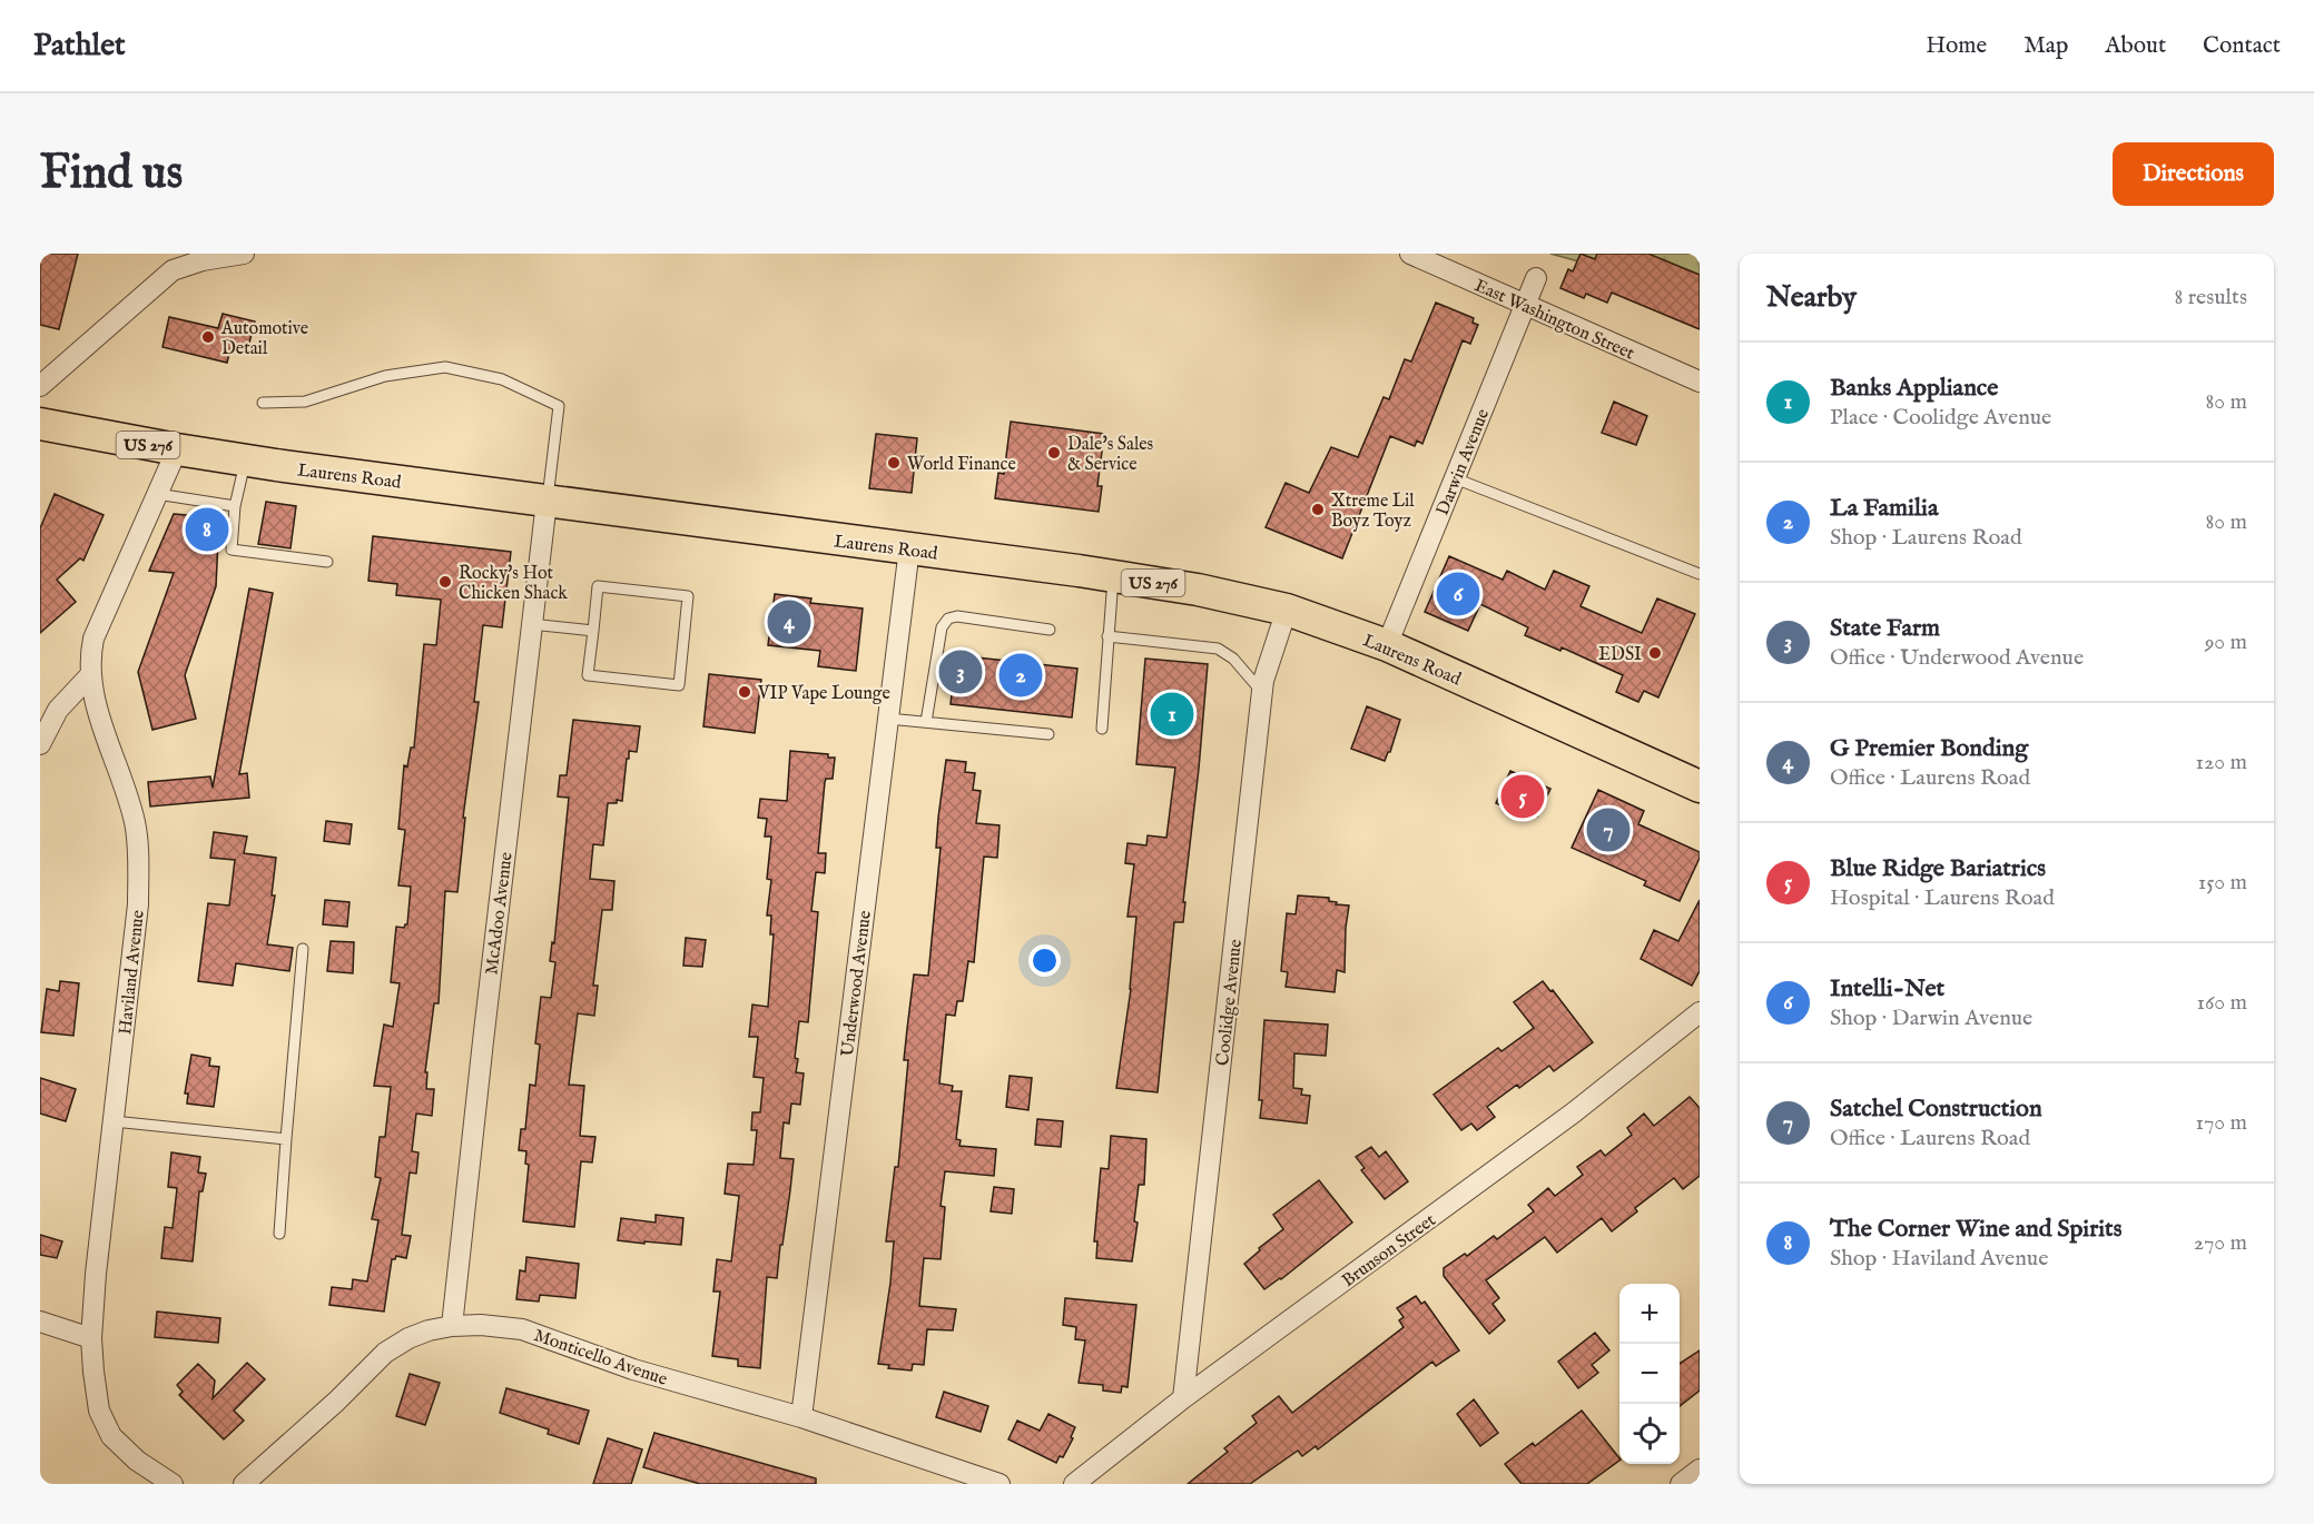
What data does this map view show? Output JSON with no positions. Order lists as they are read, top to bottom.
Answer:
{
  "streets": {
    "main road": ["US 276", "Laurens Road"],
    "street": [
      "East Washington Street",
      "Darwin Avenue",
      "McAdoo Avenue",
      "Haviland Avenue",
      "Underwood Avenue",
      "Coolidge Avenue",
      "Brunson Street",
      "Monticello Avenue"
    ]
  },
  "crossings": [
    ["East Washington Street", "Darwin Avenue"],
    ["Darwin Avenue", "Laurens Road"],
    ["Laurens Road", "McAdoo Avenue"],
    ["Laurens Road", "Haviland Avenue"],
    ["Laurens Road", "Underwood Avenue"],
    ["Laurens Road", "Coolidge Avenue"],
    ["McAdoo Avenue", "Monticello Avenue"],
    ["Underwood Avenue", "Monticello Avenue"],
    ["Coolidge Avenue", "Brunson Street"]
  ],
  "places": [
    "Automotive Detail",
    "Dale's Sales & Service",
    "World Finance",
    "Xtreme Lil Boyz Toyz",
    "Rocky's Hot Chicken Shack",
    "EDSI",
    "VIP Vape Lounge"
  ],
  "page": {
    "header": "Pathlet",
    "nav": [
      "Home",
      "Map",
      "About",
      "Contact"
    ],
    "buttons": "Directions",
    "title": "Find us",
    "heading": ["Nearby", "8 results"],
    "list": [
      {
        "mark": "1",
        "name": "Banks Appliance",
        "note": "Place · Coolidge Avenue",
        "value": "80 m"
      },
      {
        "mark": "2",
        "name": "La Familia",
        "note": "Shop · Laurens Road",
        "value": "80 m"
      },
      {
        "mark": "3",
        "name": "State Farm",
        "note": "Office · Underwood Avenue",
        "value": "90 m"
      },
      {
        "mark": "4",
        "name": "G Premier Bonding",
        "note": "Office · Laurens Road",
        "value": "120 m"
      },
      {
        "mark": "5",
        "name": "Blue Ridge Bariatrics",
        "note": "Hospital · Laurens Road",
        "value": "150 m"
      },
      {
        "mark": "6",
        "name": "Intelli-Net",
        "note": "Shop · Darwin Avenue",
        "value": "160 m"
      },
      {
        "mark": "7",
        "name": "Satchel Construction",
        "note": "Office · Laurens Road",
        "value": "170 m"
      },
      {
        "mark": "8",
        "name": "The Corner Wine and Spirits",
        "note": "Shop · Haviland Avenue",
        "value": "270 m"
      }
    ],
    "pins": [
      "8",
      "6",
      "4",
      "3",
      "2",
      "1",
      "5",
      "7"
    ],
    "map_buttons": ["+", "−"]
  }
}
